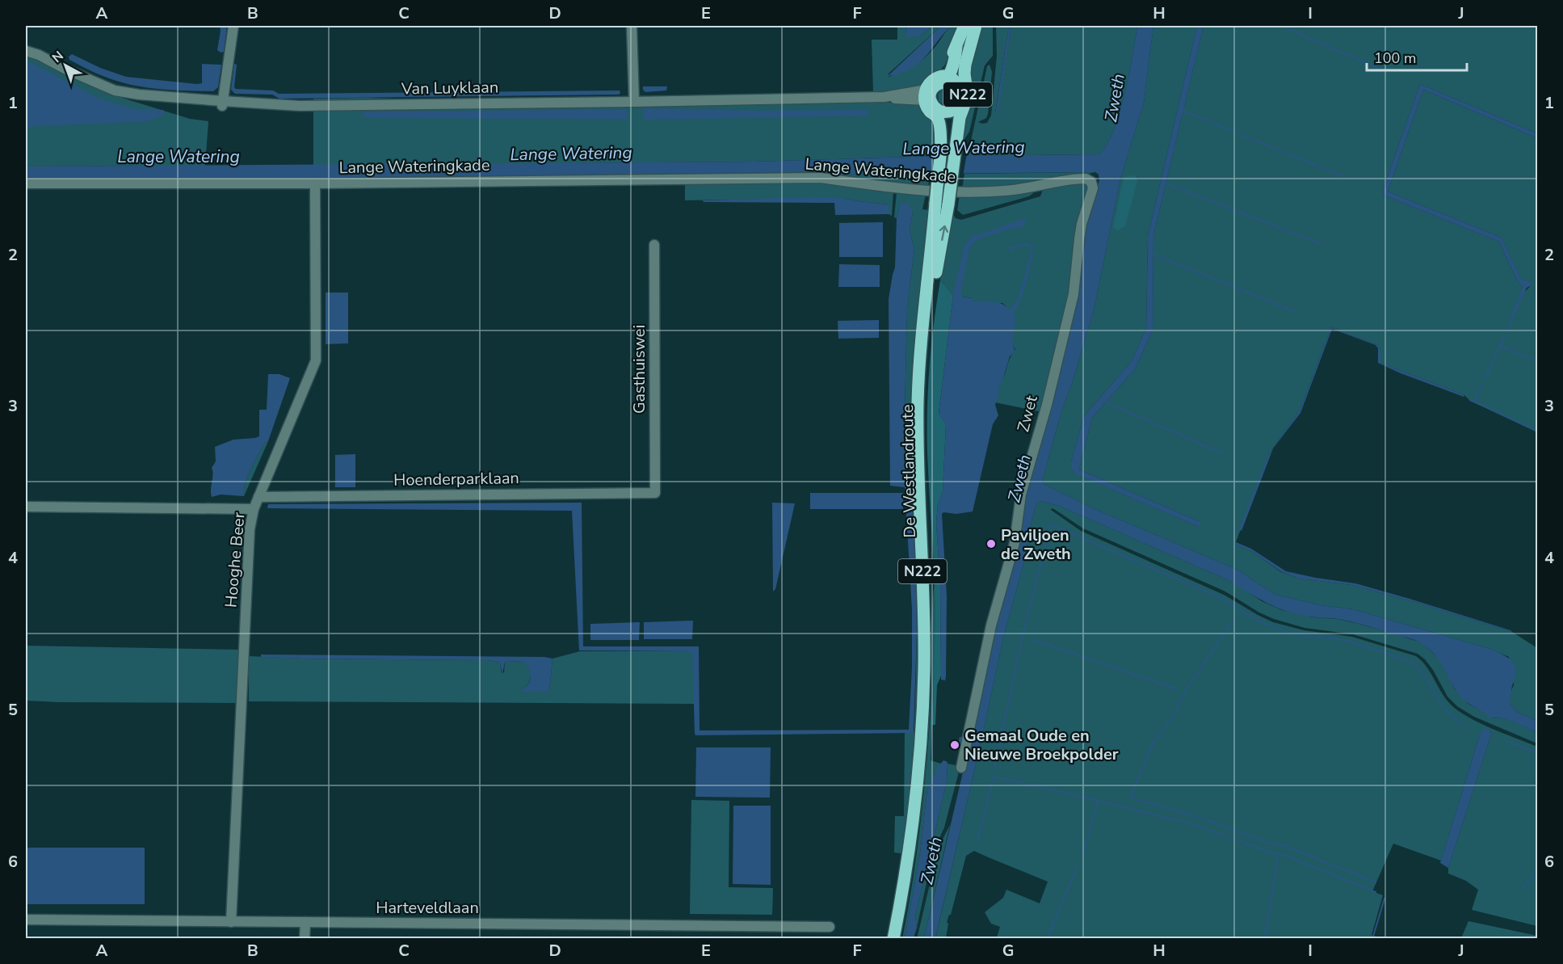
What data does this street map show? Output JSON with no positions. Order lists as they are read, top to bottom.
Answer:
{
  "streets": {
    "main road": ["N222", "De Westlandroute"],
    "street": [
      "Van Luyklaan",
      "Lange Wateringkade",
      "Gasthuiswei",
      "Zwet",
      "Hoenderparklaan",
      "Hooghe Beer",
      "Harteveldlaan"
    ]
  },
  "crossings": [
    ["Van Luyklaan", "N222"],
    ["Van Luyklaan", "De Westlandroute"],
    ["N222", "De Westlandroute"],
    ["Lange Wateringkade", "Zwet"],
    ["Lange Wateringkade", "Hooghe Beer"],
    ["Gasthuiswei", "Hoenderparklaan"],
    ["Hoenderparklaan", "Hooghe Beer"],
    ["Hooghe Beer", "Harteveldlaan"]
  ],
  "water": ["Zweth", "Lange Watering"],
  "places": ["Paviljoen de Zweth", "Gemaal Oude en Nieuwe Broekpolder"],
  "scale_bar": "100 m",
  "north": "top left",
  "grid": {
    "columns": [
      "A",
      "B",
      "C",
      "D",
      "E",
      "F",
      "G",
      "H",
      "I",
      "J"
    ],
    "rows": [
      "1",
      "2",
      "3",
      "4",
      "5",
      "6"
    ]
  }
}
